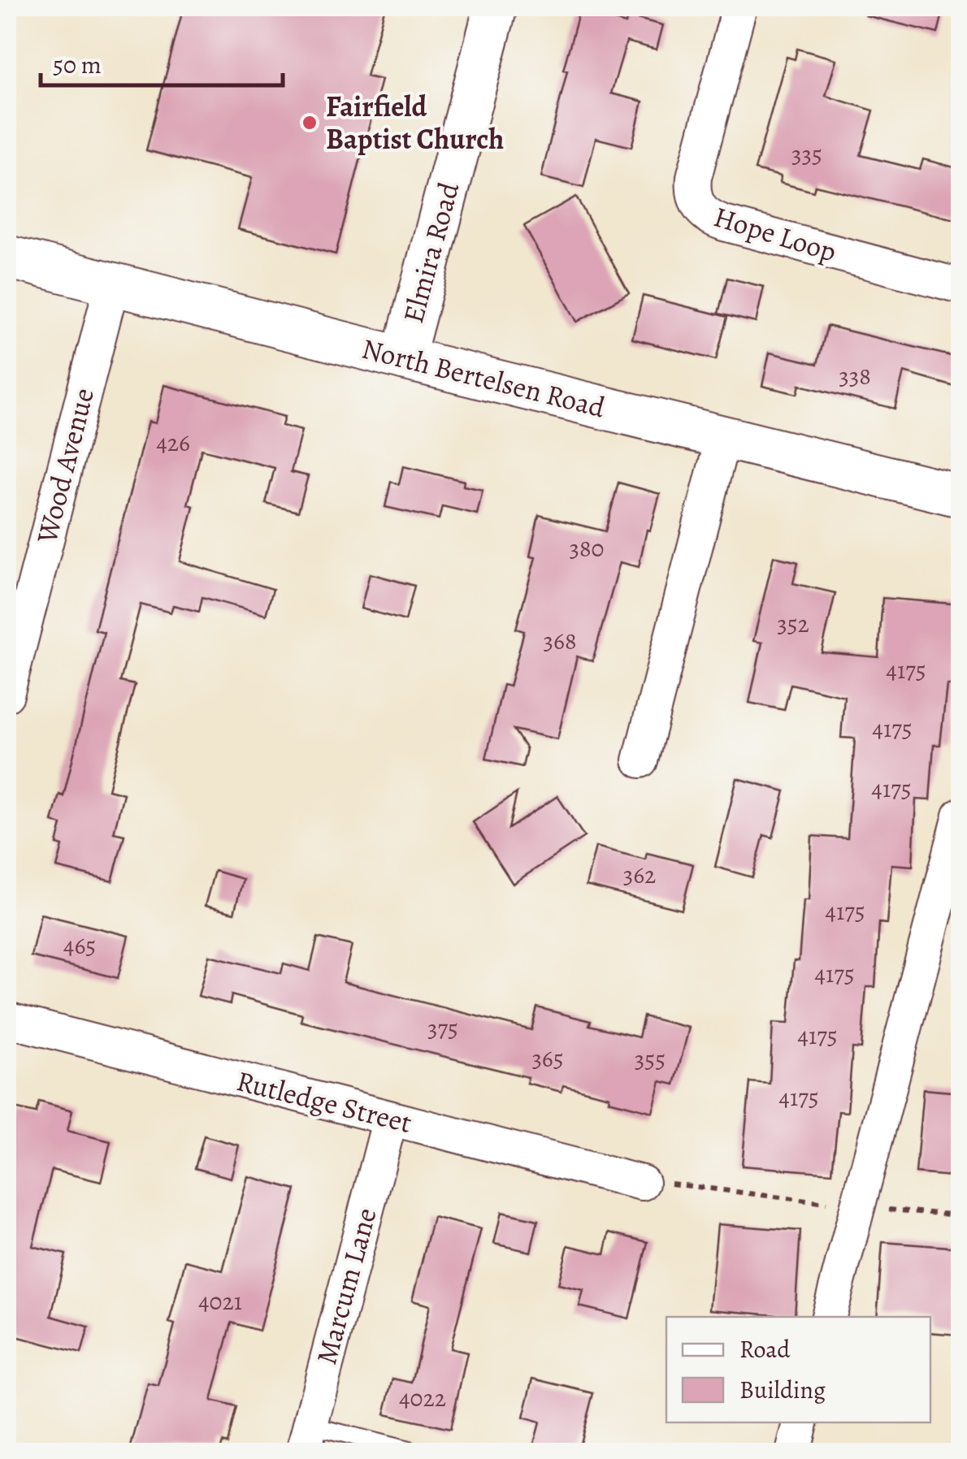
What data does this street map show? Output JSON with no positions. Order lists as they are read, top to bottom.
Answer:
{
  "streets": {
    "street": [
      "Hope Loop",
      "Elmira Road",
      "North Bertelsen Road",
      "Wood Avenue",
      "Rutledge Street",
      "Marcum Lane"
    ]
  },
  "crossings": [
    ["Elmira Road", "North Bertelsen Road"],
    ["North Bertelsen Road", "Wood Avenue"],
    ["Rutledge Street", "Marcum Lane"]
  ],
  "places": ["Fairfield Baptist Church"],
  "house_numbers": [
    "335",
    "338",
    "426",
    "380",
    "352",
    "368",
    "4175",
    "4175",
    "4175",
    "362",
    "4175",
    "465",
    "4175",
    "375",
    "4175",
    "365",
    "355",
    "4175",
    "4021",
    "4022"
  ],
  "legend": ["Road", "Building"],
  "scale_bar": "50 m"
}
